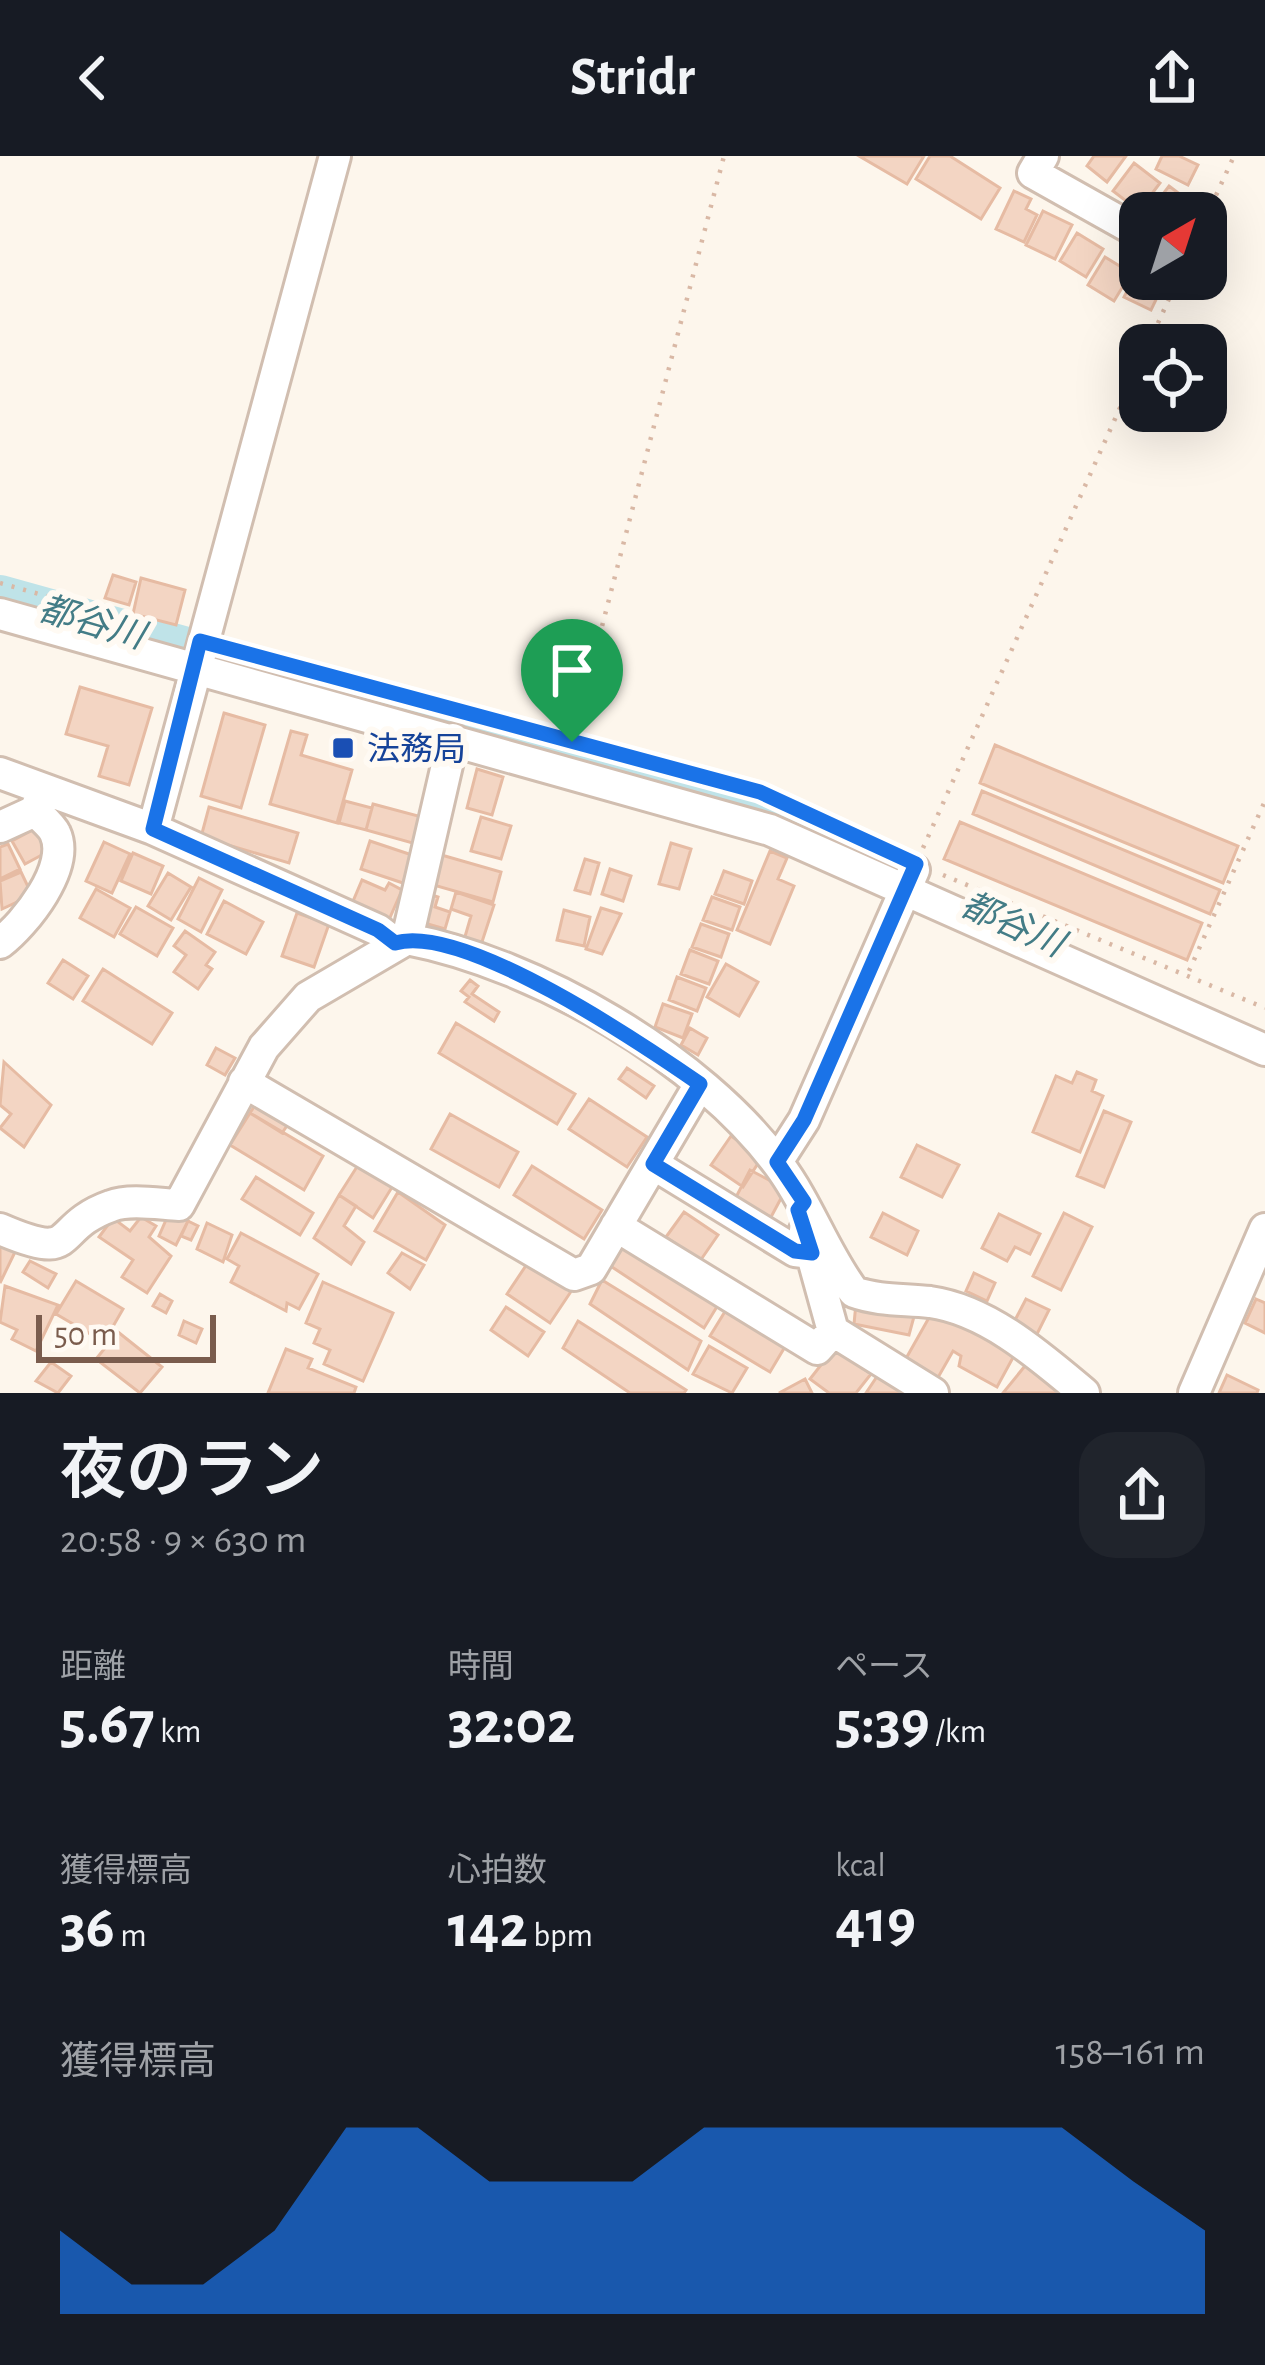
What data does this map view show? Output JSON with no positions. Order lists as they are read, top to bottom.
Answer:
{
  "water": ["都谷川"],
  "places": {
    "transit": ["法務局"]
  },
  "scale_bar": "50 m",
  "north": "top right",
  "page": {
    "header": "Stridr",
    "scale": "50 m",
    "heading": ["夜のラン", "20:58 · 9 × 630 m"],
    "stats": [
      ["距離", "5.67 km"],
      ["時間", "32:02"],
      ["ペース", "5:39 /km"],
      ["獲得標高", "36 m"],
      ["心拍数", "142 bpm"],
      ["kcal", "419"]
    ],
    "chart": ["獲得標高", "158–161 m"]
  }
}
